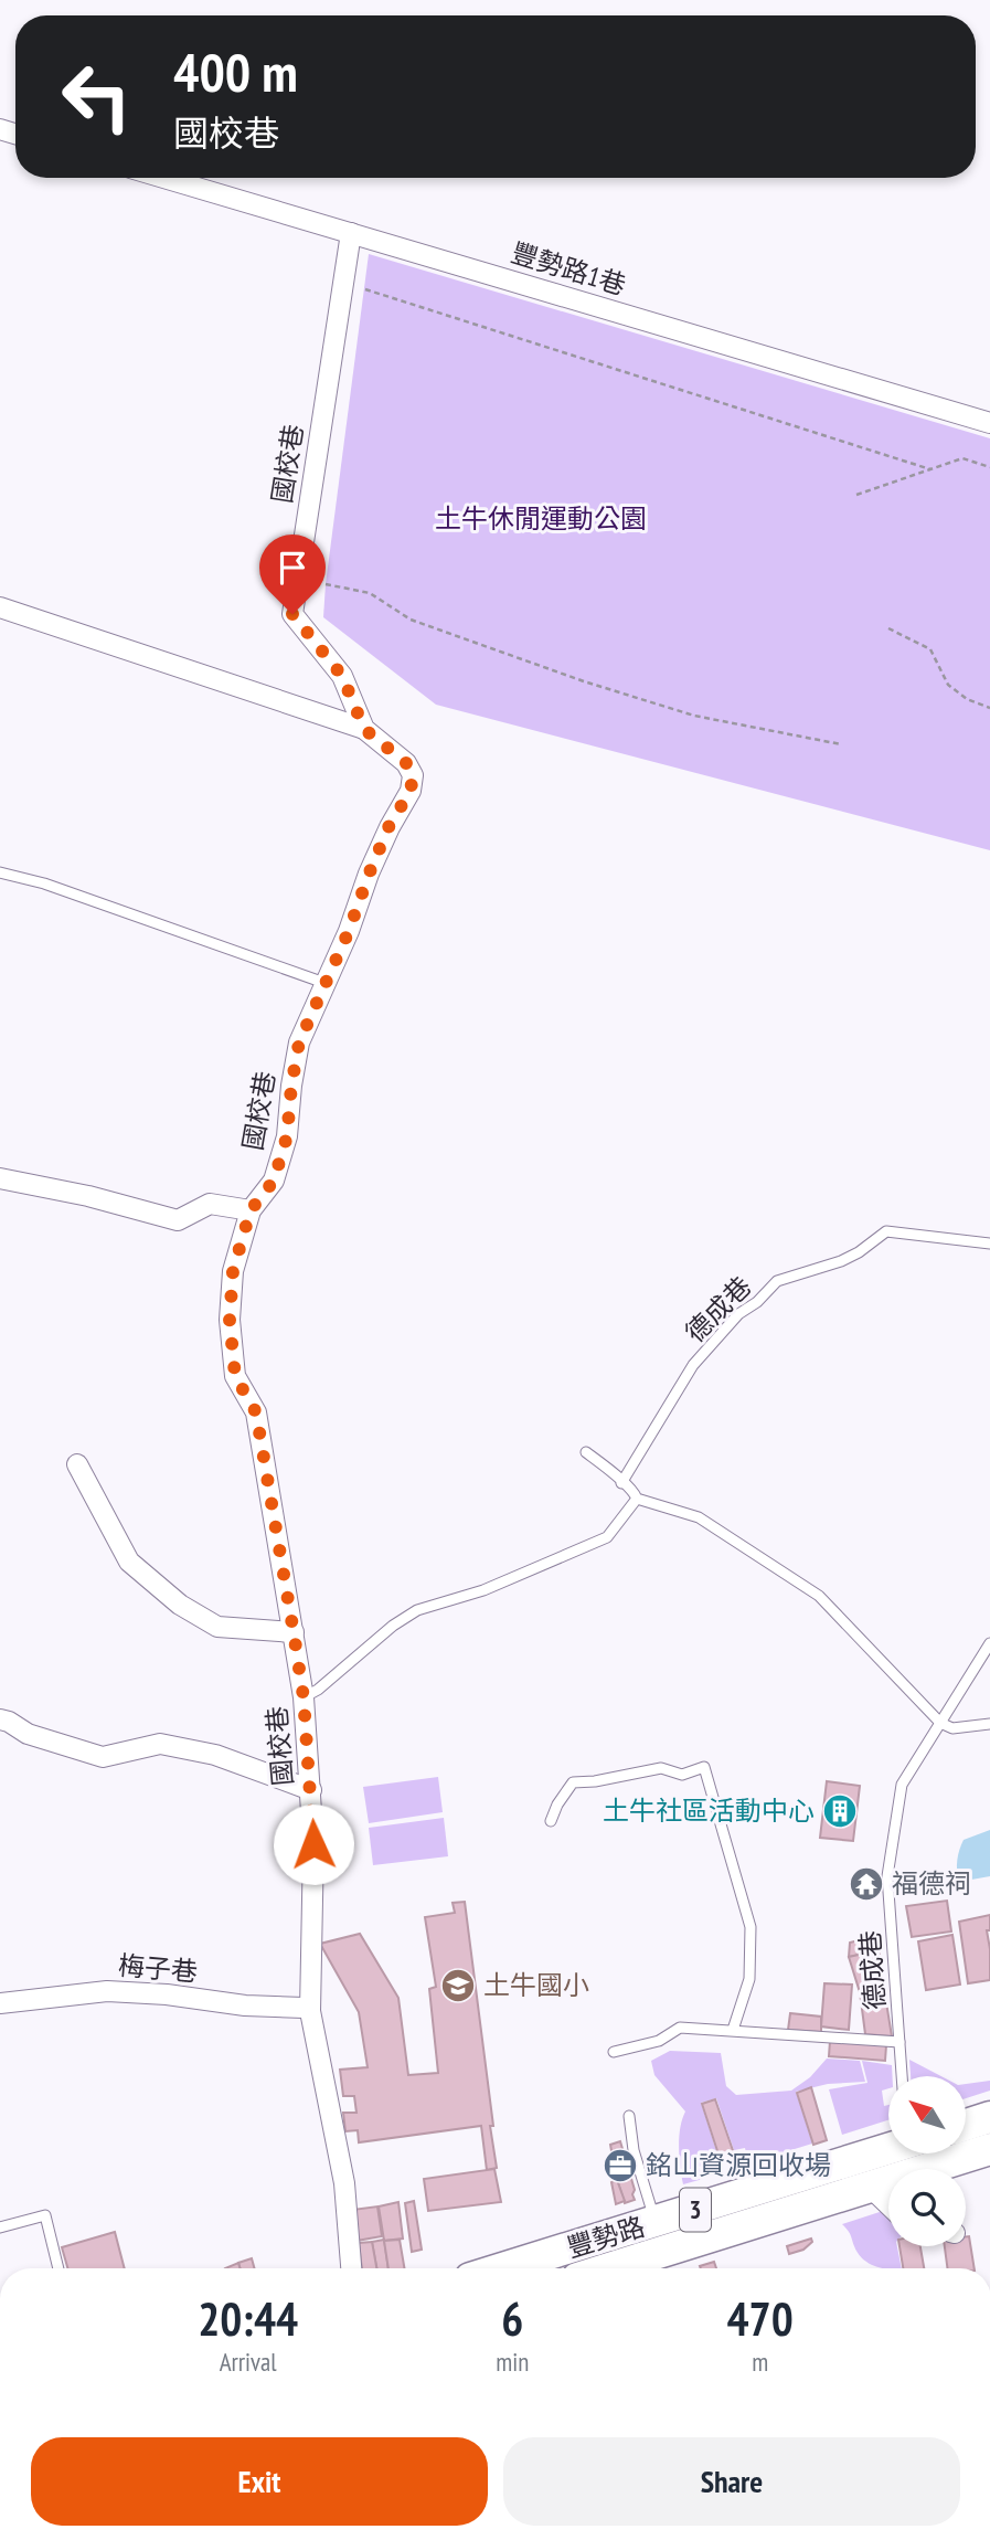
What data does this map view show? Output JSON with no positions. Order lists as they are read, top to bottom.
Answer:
{
  "streets": {
    "main road": ["3", "豐勢路"],
    "street": ["豐勢路1巷", "國校巷", "梅子巷"],
    "lane": ["德成巷"]
  },
  "crossings": [
    ["豐勢路1巷", "國校巷"],
    ["國校巷", "梅子巷"]
  ],
  "parks": ["土牛休閒運動公園"],
  "places": {
    "building": ["土牛社區活動中心"],
    "temple": ["福德祠"],
    "school or university": ["土牛國小"],
    "office": ["銘山資源回收場"]
  },
  "north": "top left",
  "page": {
    "turn": ["400 m", "國校巷"],
    "eta": [
      "20:44",
      "Arrival",
      "6",
      "min",
      "470",
      "m"
    ],
    "buttons": ["Exit", "Share"]
  }
}
